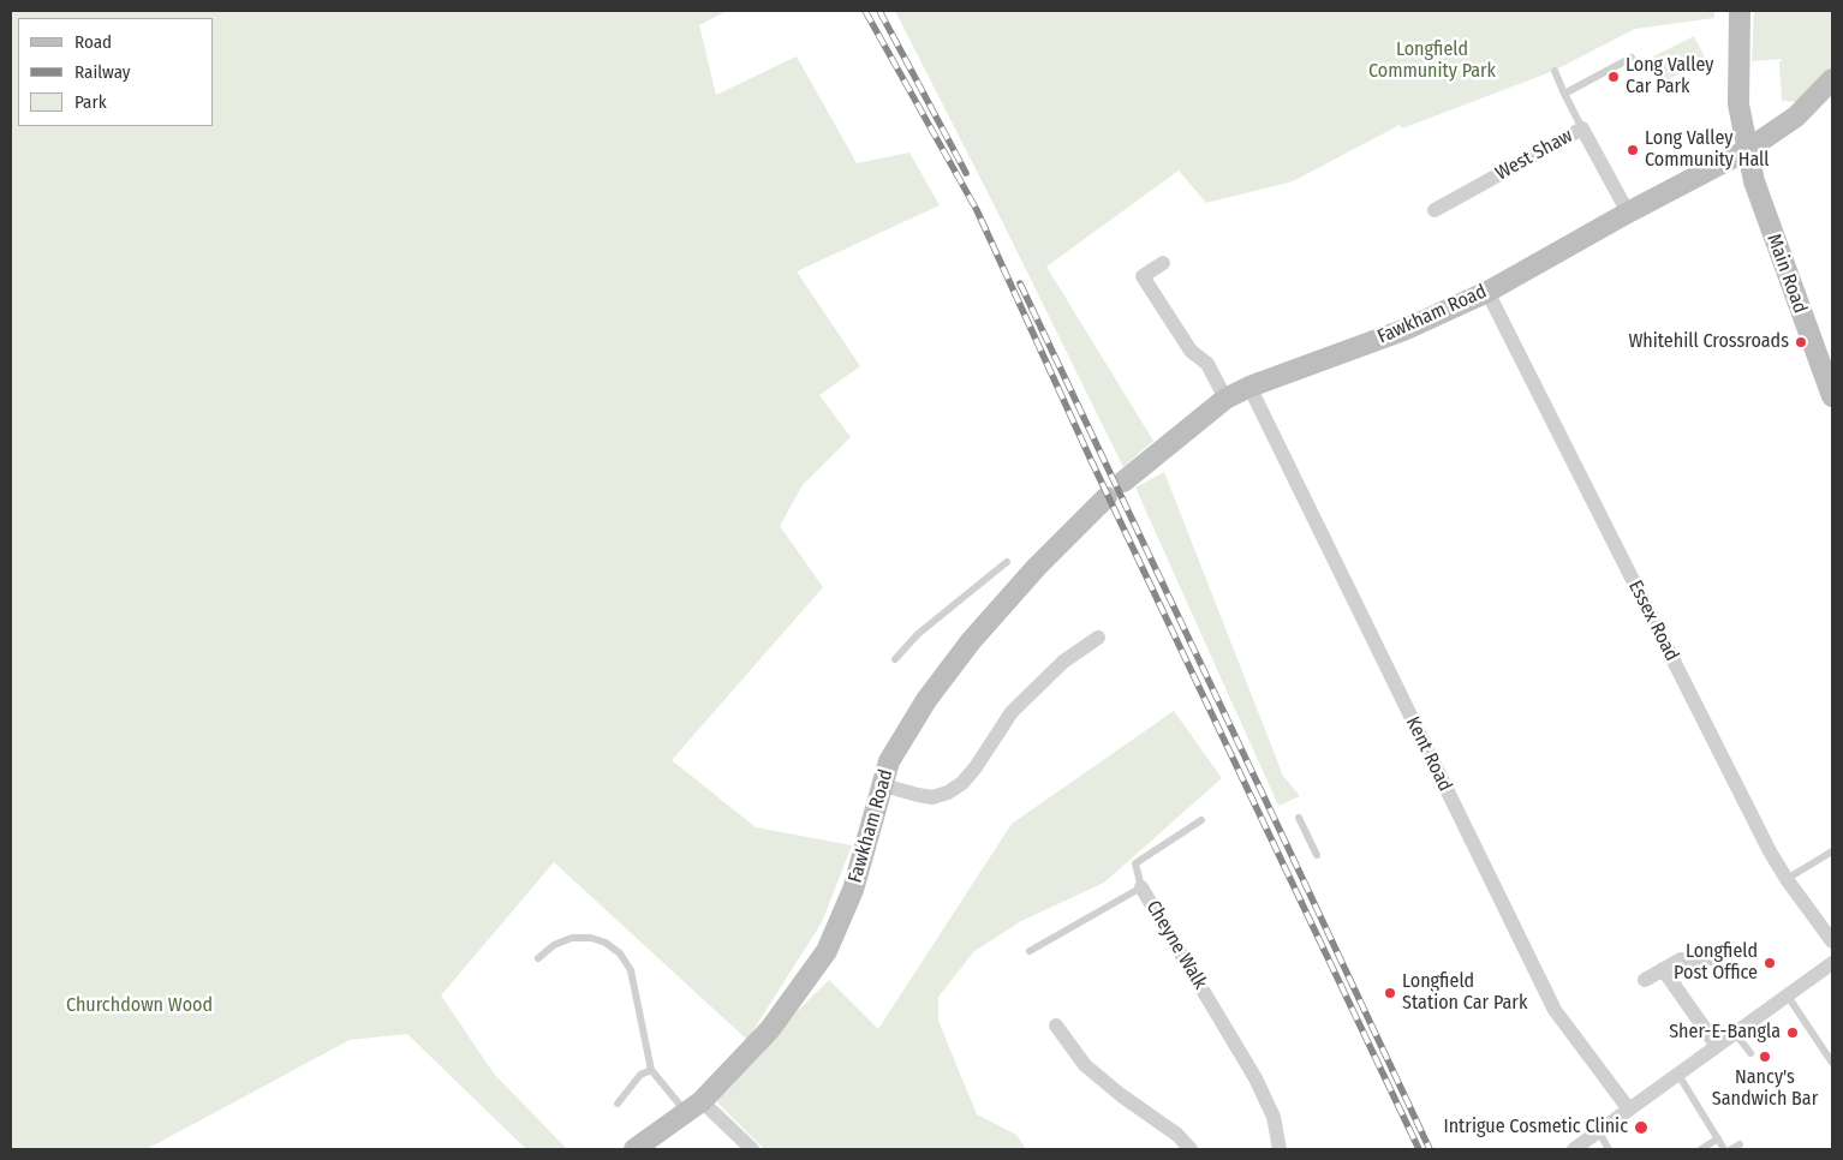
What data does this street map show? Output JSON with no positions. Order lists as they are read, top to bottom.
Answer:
{
  "streets": {
    "street": [
      "West Shaw",
      "Main Road",
      "Fawkham Road",
      "Essex Road",
      "Kent Road",
      "Cheyne Walk"
    ]
  },
  "crossings": [
    ["West Shaw", "Fawkham Road"],
    ["Main Road", "Fawkham Road"],
    ["Fawkham Road", "Essex Road"],
    ["Fawkham Road", "Kent Road"]
  ],
  "parks": ["Longfield Community Park", "Churchdown Wood"],
  "places": [
    "Long Valley Car Park",
    "Long Valley Community Hall",
    "Whitehill Crossroads",
    "Longfield Post Office",
    "Longfield Station Car Park",
    "Sher-E-Bangla",
    "Nancy's Sandwich Bar",
    "Intrigue Cosmetic Clinic"
  ],
  "legend": ["Road", "Railway", "Park"]
}
